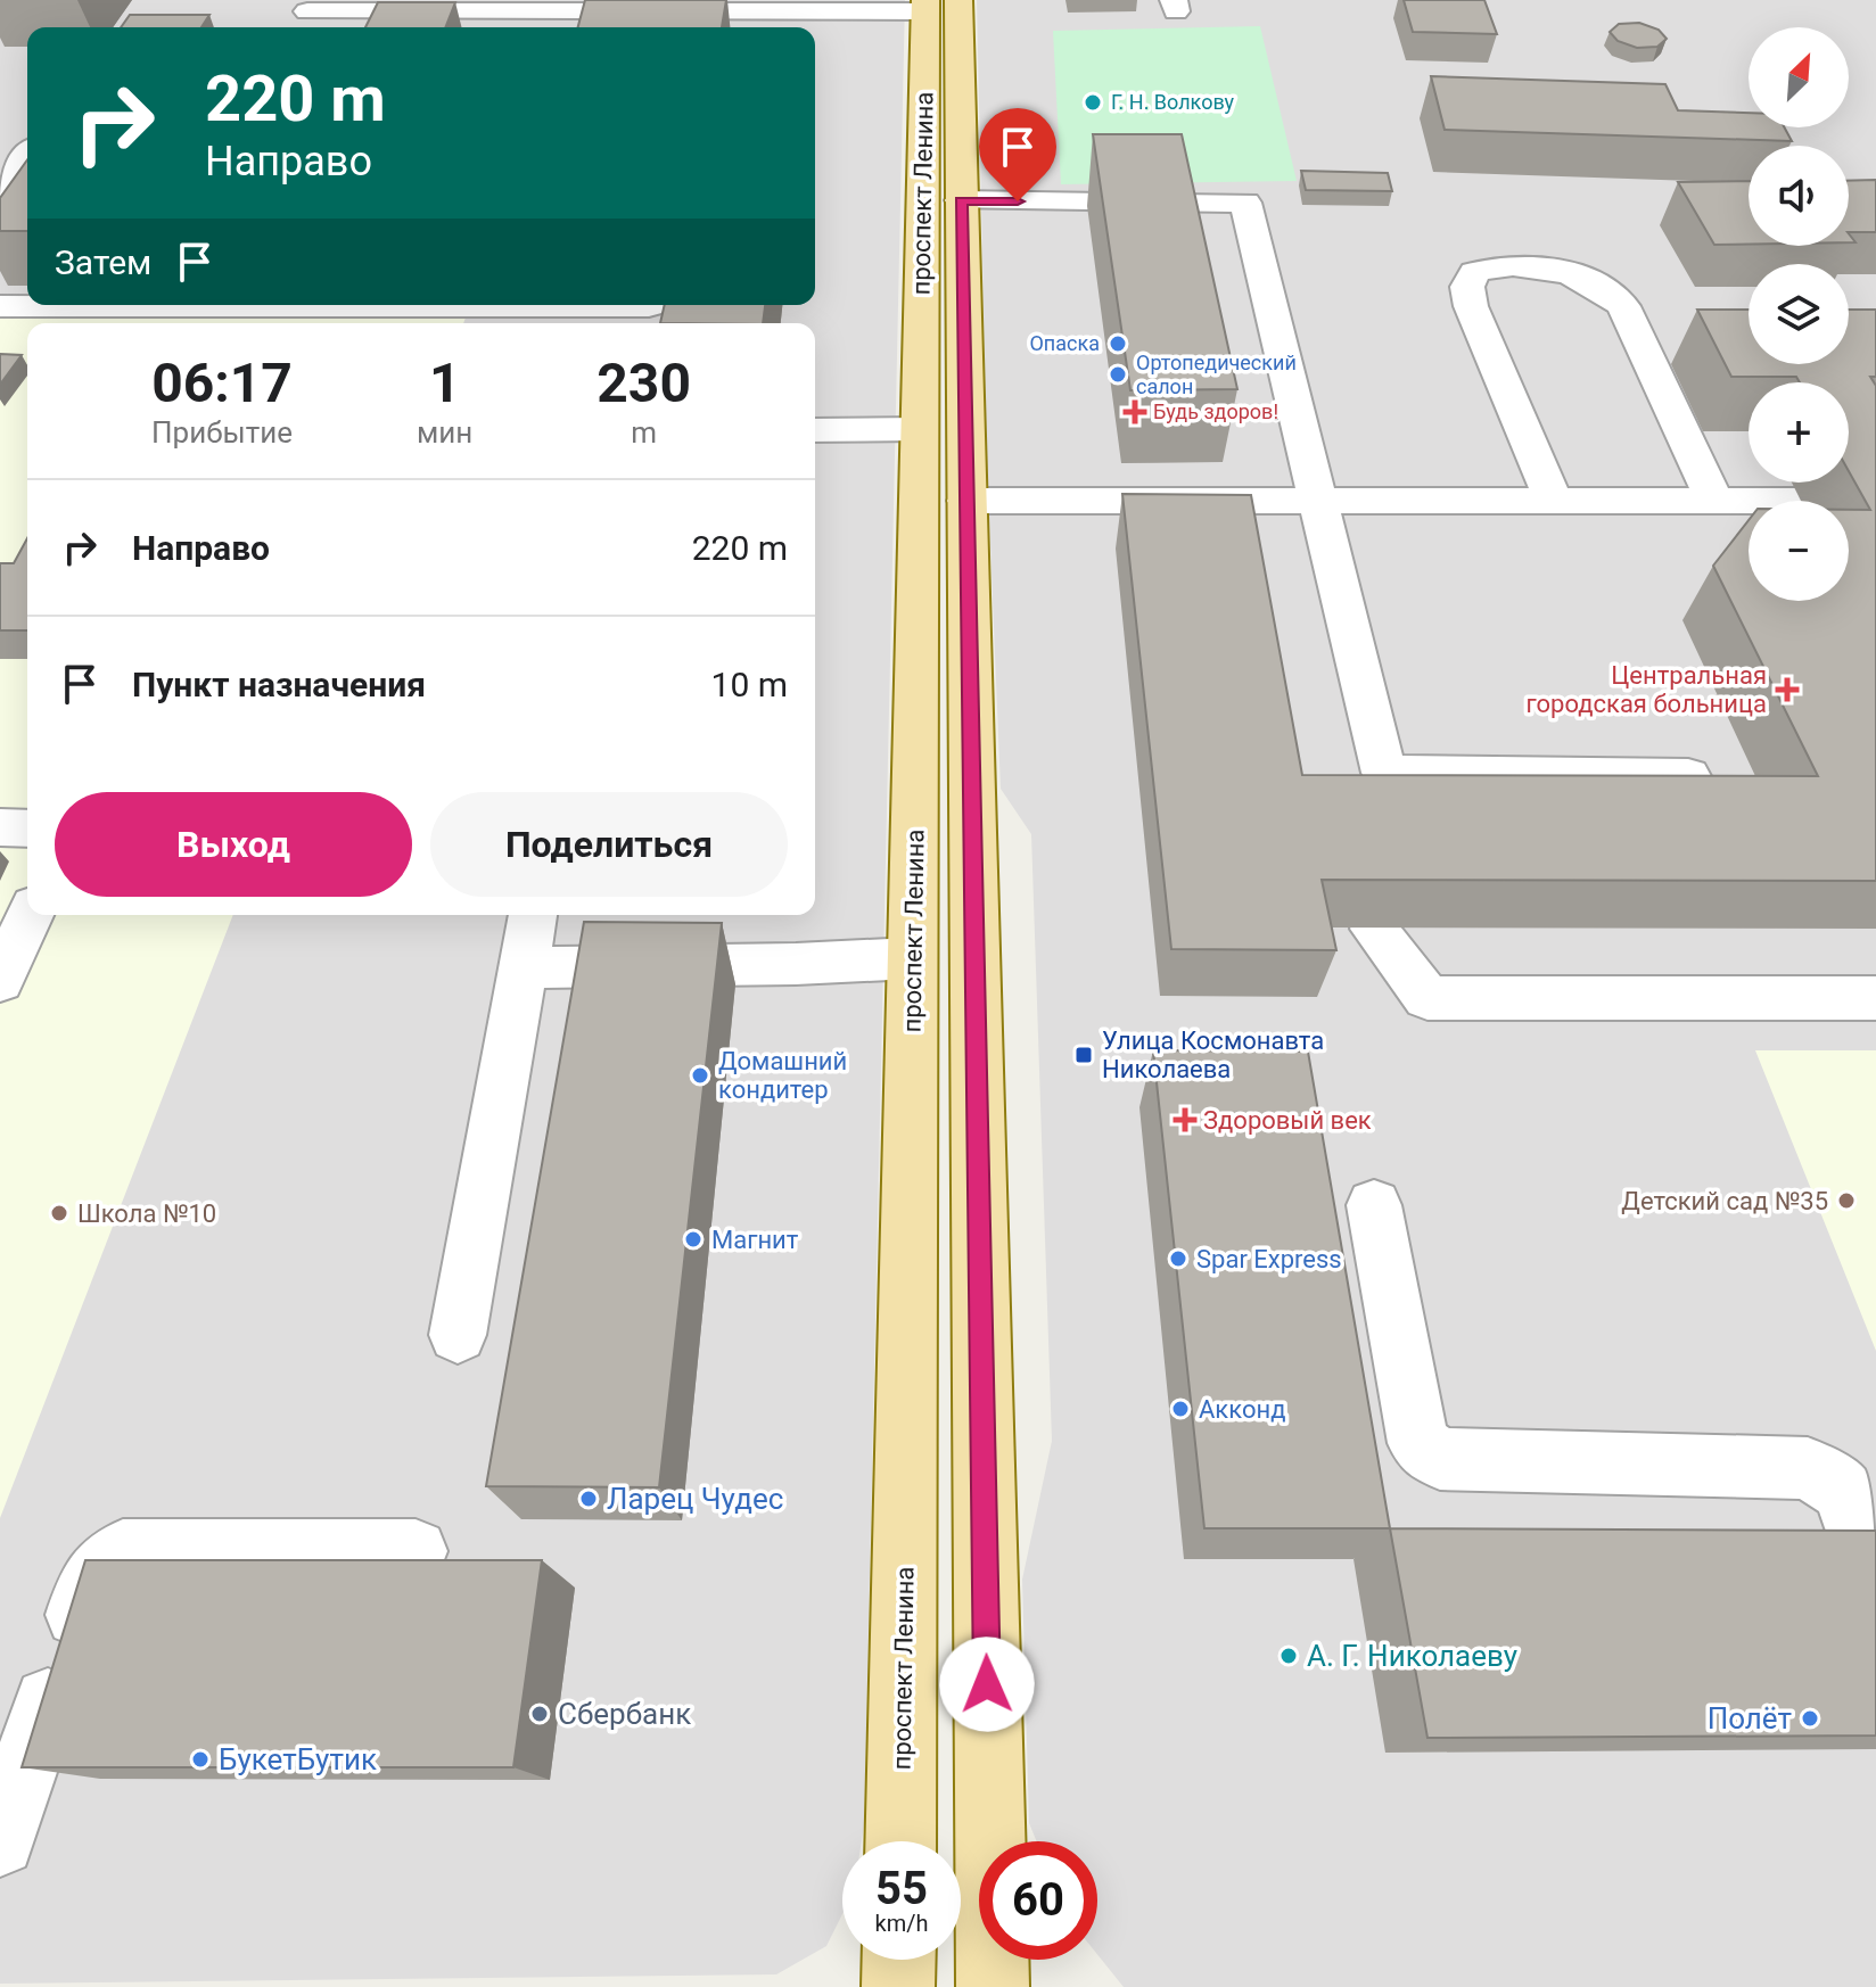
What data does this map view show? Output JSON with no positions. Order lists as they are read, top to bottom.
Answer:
{
  "streets": {
    "main road": ["проспект Ленина"]
  },
  "places": {
    "other": [
      "Г. Н. Волкову",
      "Опаска",
      "Ортопедический салон",
      "Домашний кондитер",
      "Детский сад №35",
      "Школа №10",
      "Магнит",
      "Spar Express",
      "Акконд",
      "Ларец Чудес",
      "А. Г. Николаеву",
      "Сбербанк",
      "Полёт",
      "БукетБутик"
    ],
    "health": ["Будь здоров!", "Центральная городская больница", "Здоровый век"],
    "transit": ["Улица Космонавта Николаева"]
  },
  "north": "top right",
  "page": {
    "map_buttons": ["+", "−"],
    "turn": ["220 m", "Направо"],
    "then": "Затем",
    "eta": [
      "06:17",
      "Прибытие",
      "1",
      "мин",
      "230",
      "m"
    ],
    "list": [
      {
        "name": "Направо",
        "value": "220 m"
      },
      {
        "name": "Пункт назначения",
        "value": "10 m"
      }
    ],
    "buttons": ["Выход", "Поделиться"],
    "speed": "55 km/h",
    "limit": "60"
  }
}
